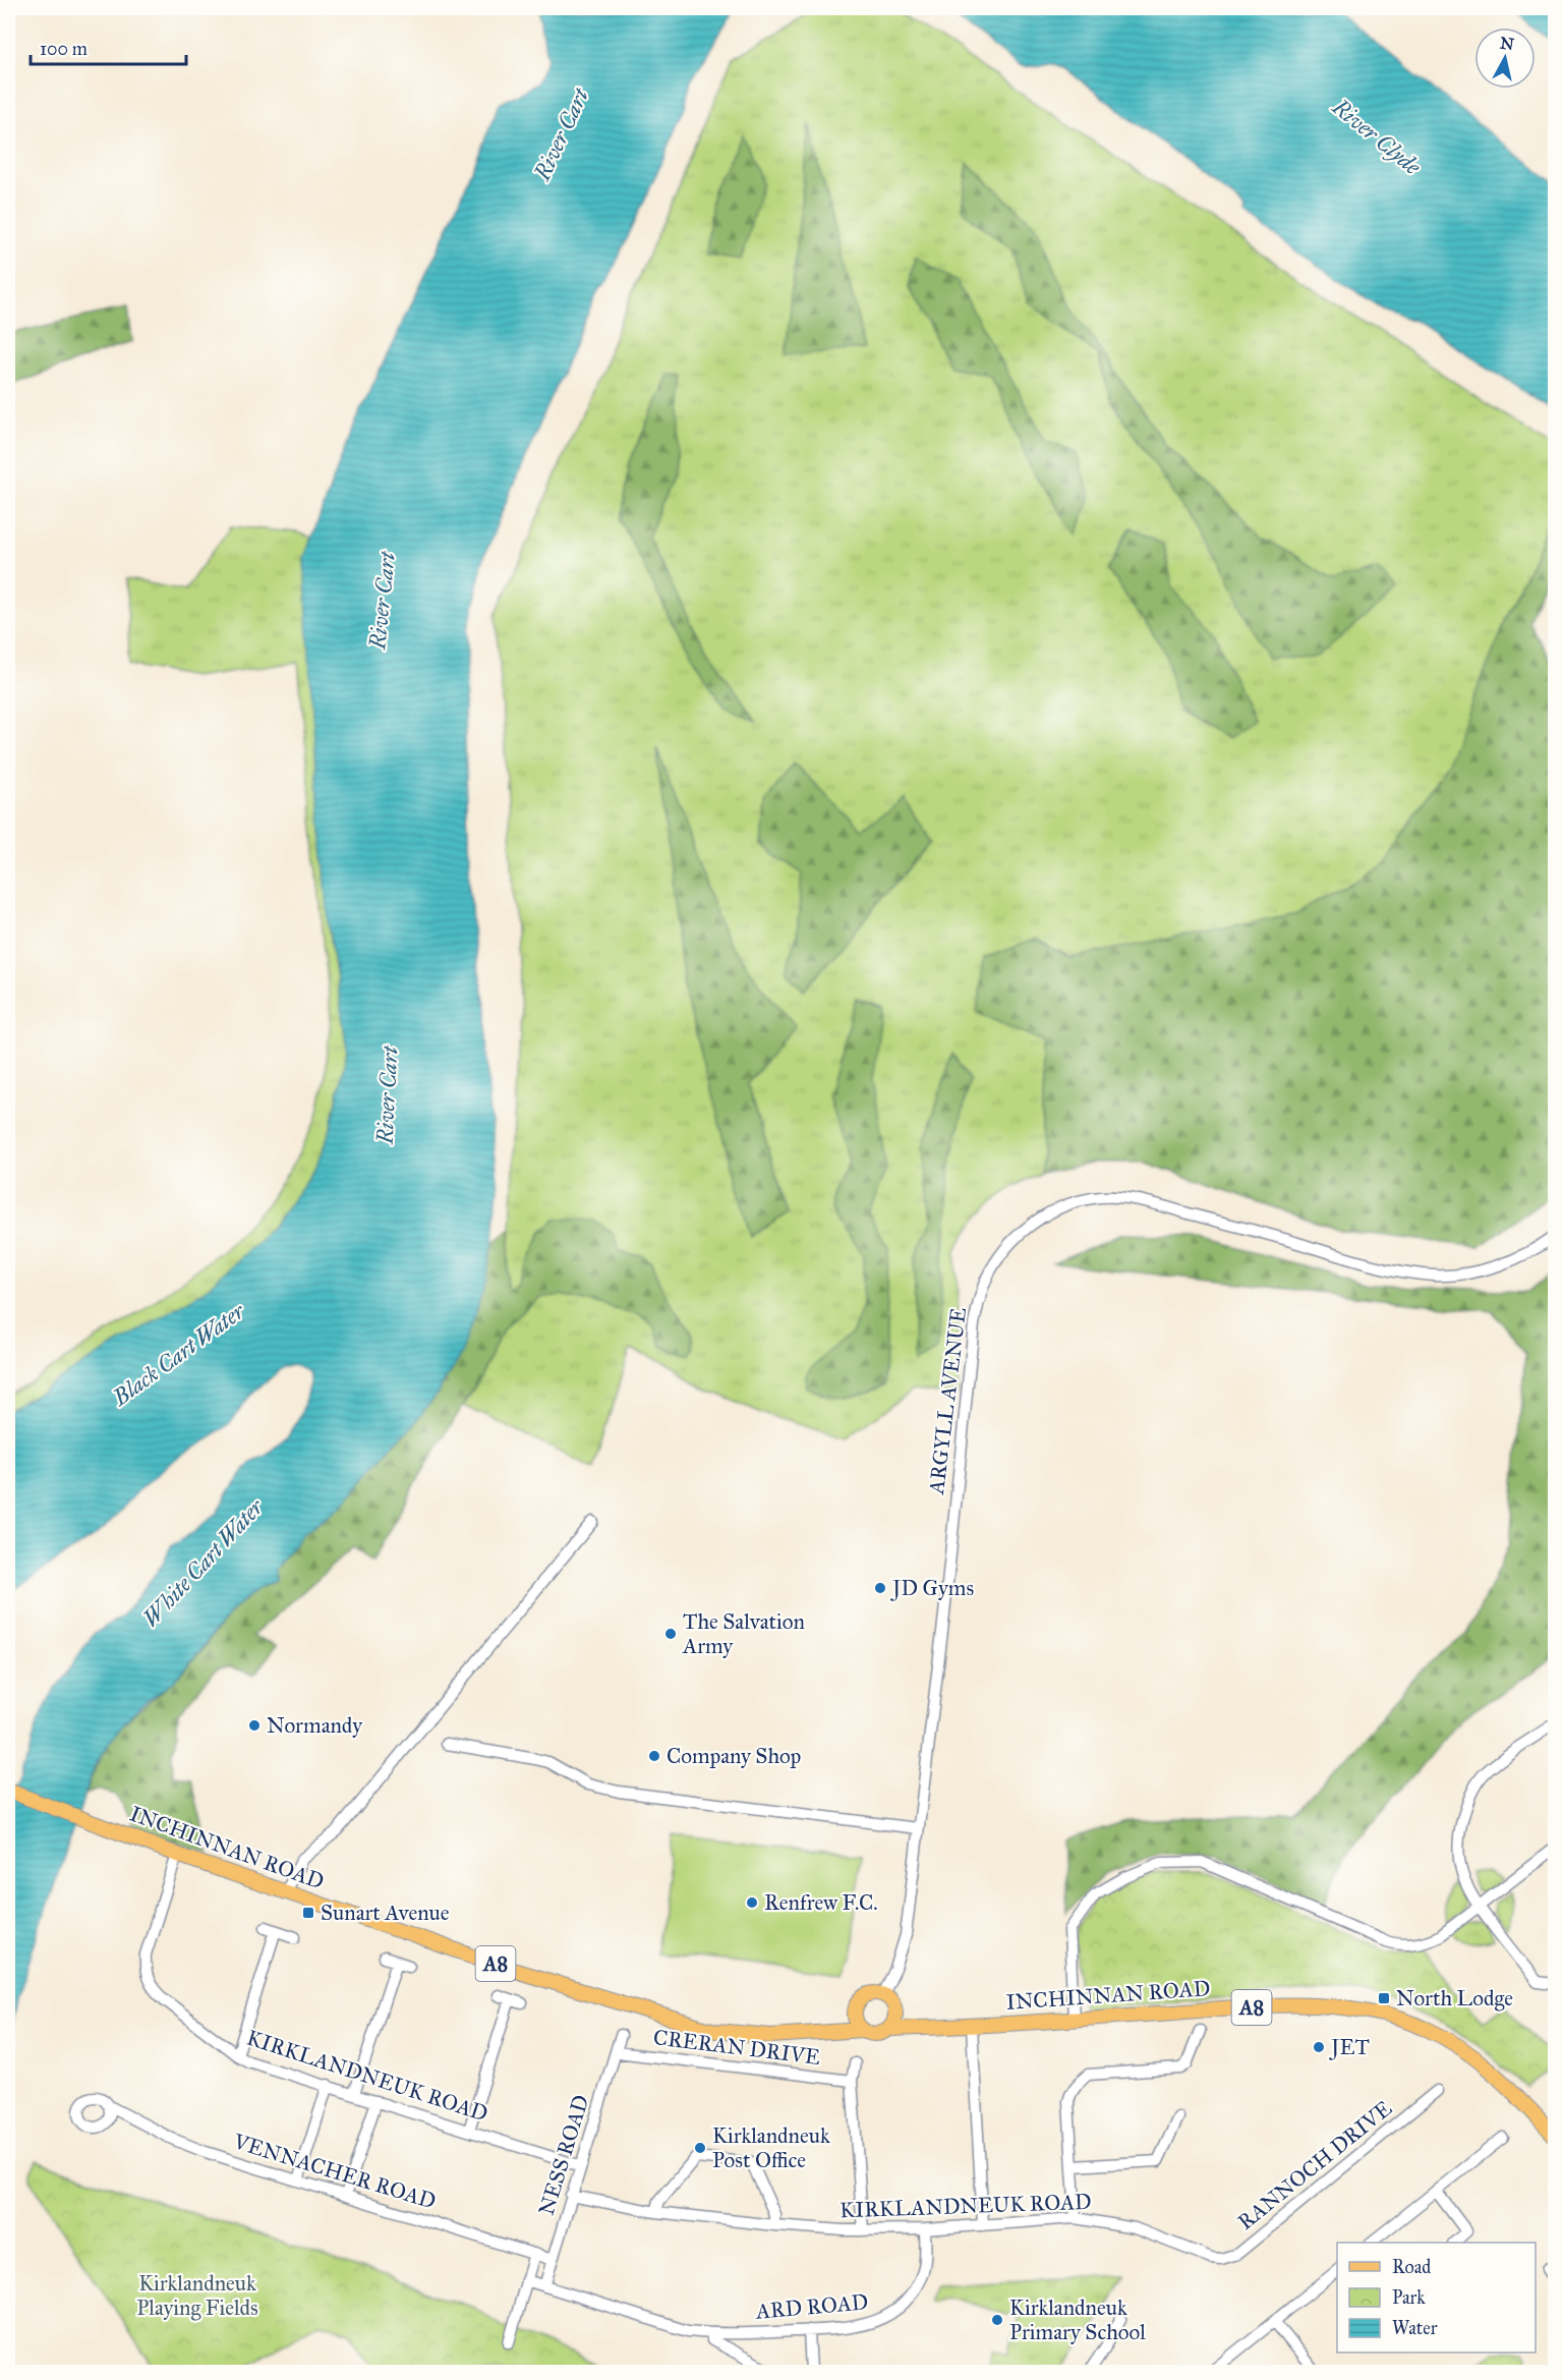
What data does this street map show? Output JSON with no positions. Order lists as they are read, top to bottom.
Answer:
{
  "streets": {
    "main road": ["INCHINNAN ROAD", "A8"],
    "street": [
      "ARGYLL AVENUE",
      "CRERAN DRIVE",
      "KIRKLANDNEUK ROAD",
      "NESS ROAD",
      "RANNOCH DRIVE",
      "VENNACHER ROAD",
      "ARD ROAD"
    ]
  },
  "crossings": [
    ["ARGYLL AVENUE", "INCHINNAN ROAD"],
    ["INCHINNAN ROAD", "KIRKLANDNEUK ROAD"],
    ["CRERAN DRIVE", "NESS ROAD"],
    ["KIRKLANDNEUK ROAD", "NESS ROAD"],
    ["KIRKLANDNEUK ROAD", "RANNOCH DRIVE"],
    ["KIRKLANDNEUK ROAD", "ARD ROAD"],
    ["NESS ROAD", "VENNACHER ROAD"],
    ["NESS ROAD", "ARD ROAD"]
  ],
  "water": [
    "River Cart",
    "River Clyde",
    "Black Cart Water",
    "White Cart Water"
  ],
  "parks": ["Kirklandneuk Playing Fields"],
  "places": {
    "other": [
      "JD Gyms",
      "The Salvation Army",
      "Normandy",
      "Company Shop",
      "Renfrew F.C.",
      "JET",
      "Kirklandneuk Post Office",
      "Kirklandneuk Primary School"
    ],
    "transit": ["Sunart Avenue", "North Lodge"]
  },
  "legend": ["Road", "Park", "Water"],
  "scale_bar": "100 m",
  "north": "top"
}
